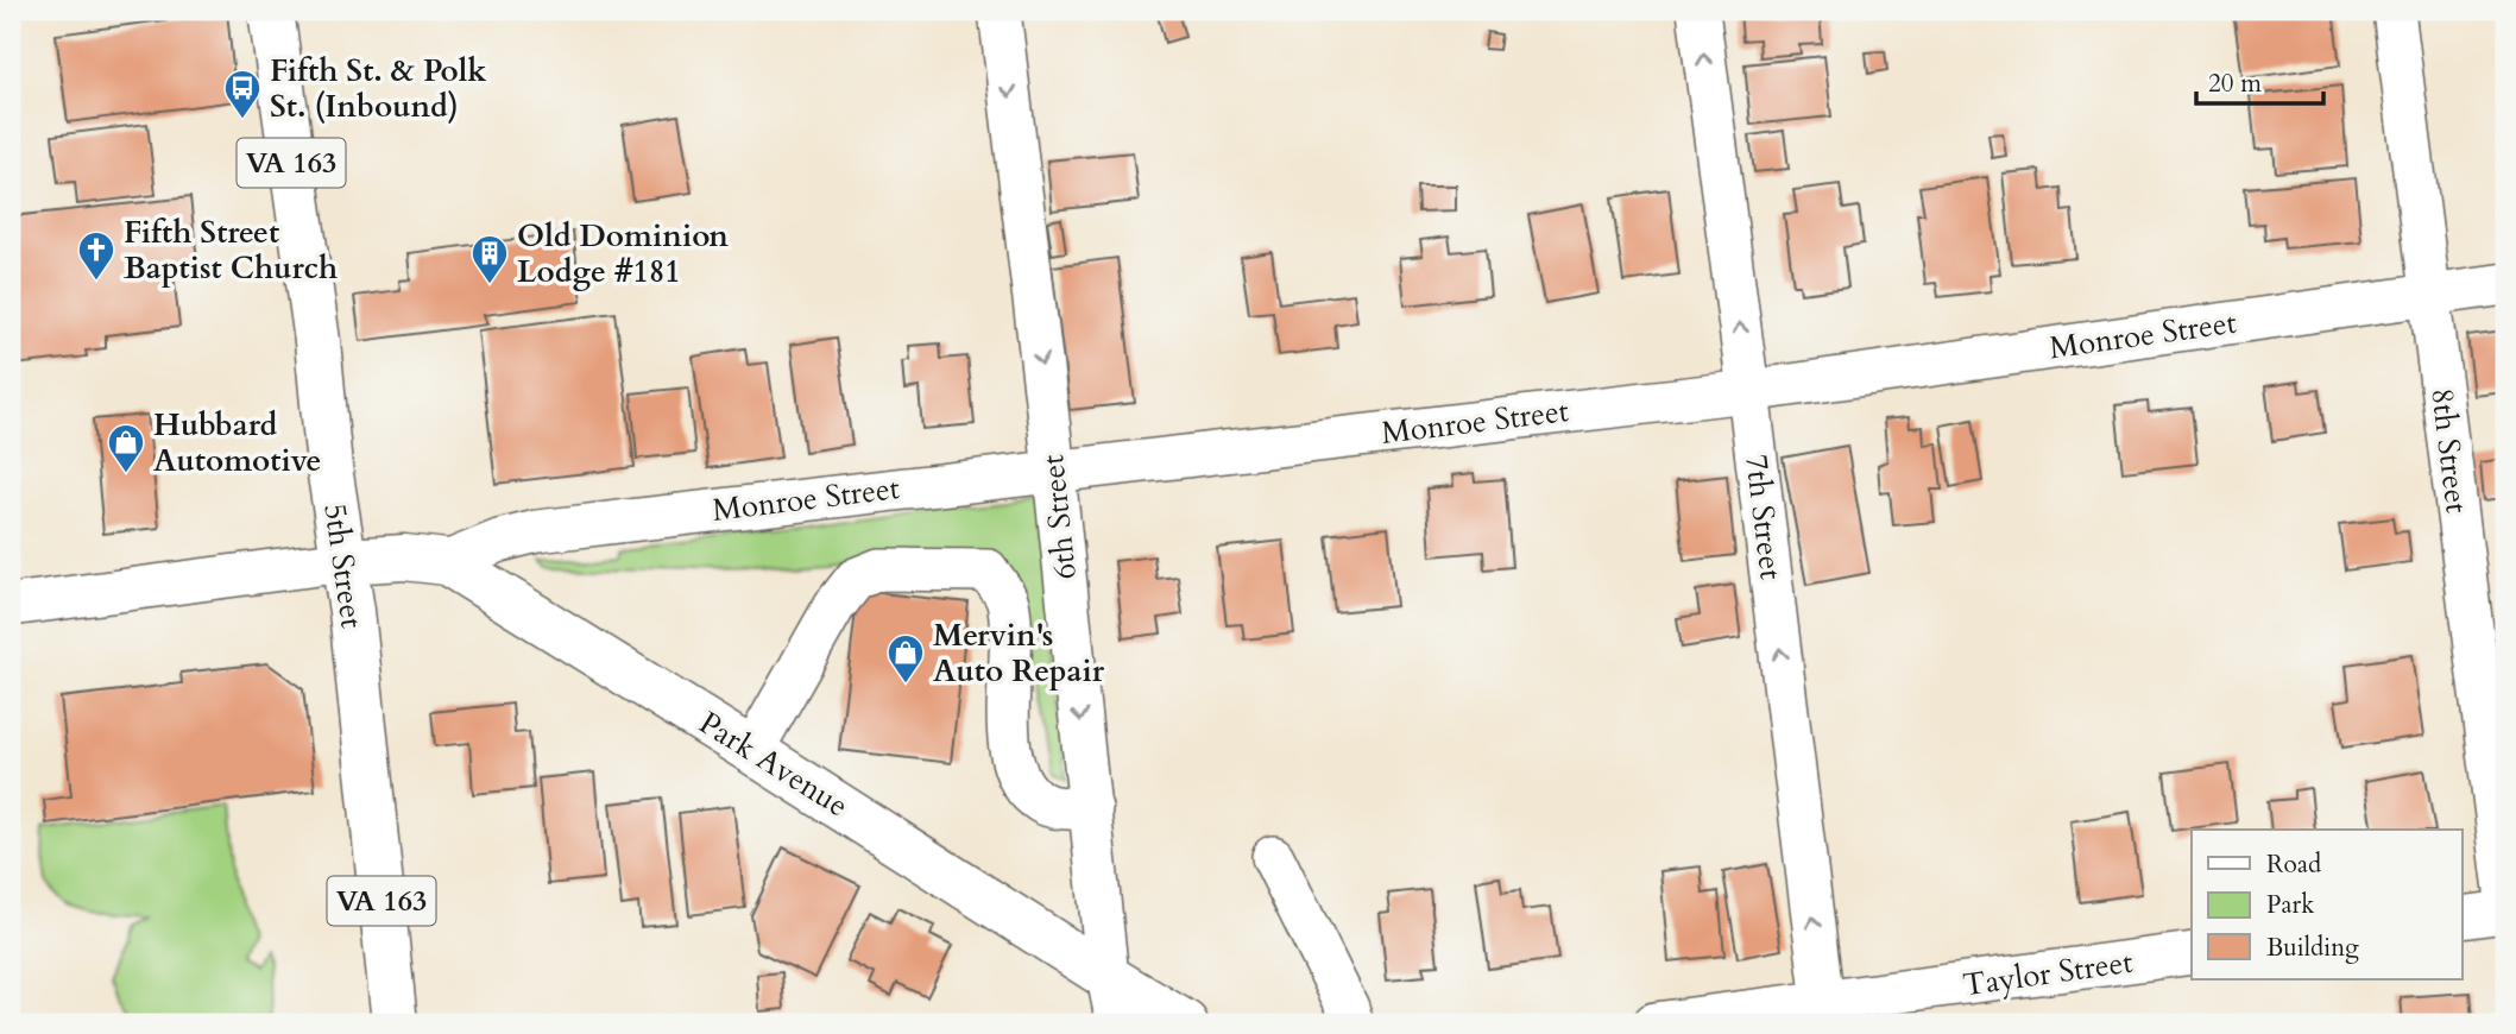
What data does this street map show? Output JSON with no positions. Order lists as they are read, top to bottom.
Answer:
{
  "streets": {
    "main road": ["VA 163", "5th Street", "Park Avenue"],
    "street": [
      "Monroe Street",
      "8th Street",
      "6th Street",
      "7th Street",
      "Taylor Street"
    ]
  },
  "crossings": [
    ["Monroe Street", "8th Street"],
    ["Monroe Street", "6th Street"],
    ["Monroe Street", "7th Street"],
    ["Monroe Street", "Park Avenue"],
    ["6th Street", "Park Avenue"],
    ["7th Street", "Taylor Street"],
    ["5th Street", "Park Avenue"]
  ],
  "one_way": ["6th Street", "7th Street"],
  "places": {
    "bus stop": ["Fifth St. & Polk St. (Inbound)"],
    "church": ["Fifth Street Baptist Church"],
    "building": ["Old Dominion Lodge #181"],
    "shop": ["Hubbard Automotive", "Mervin's Auto Repair"]
  },
  "legend": ["Road", "Park", "Building"],
  "scale_bar": "20 m"
}
